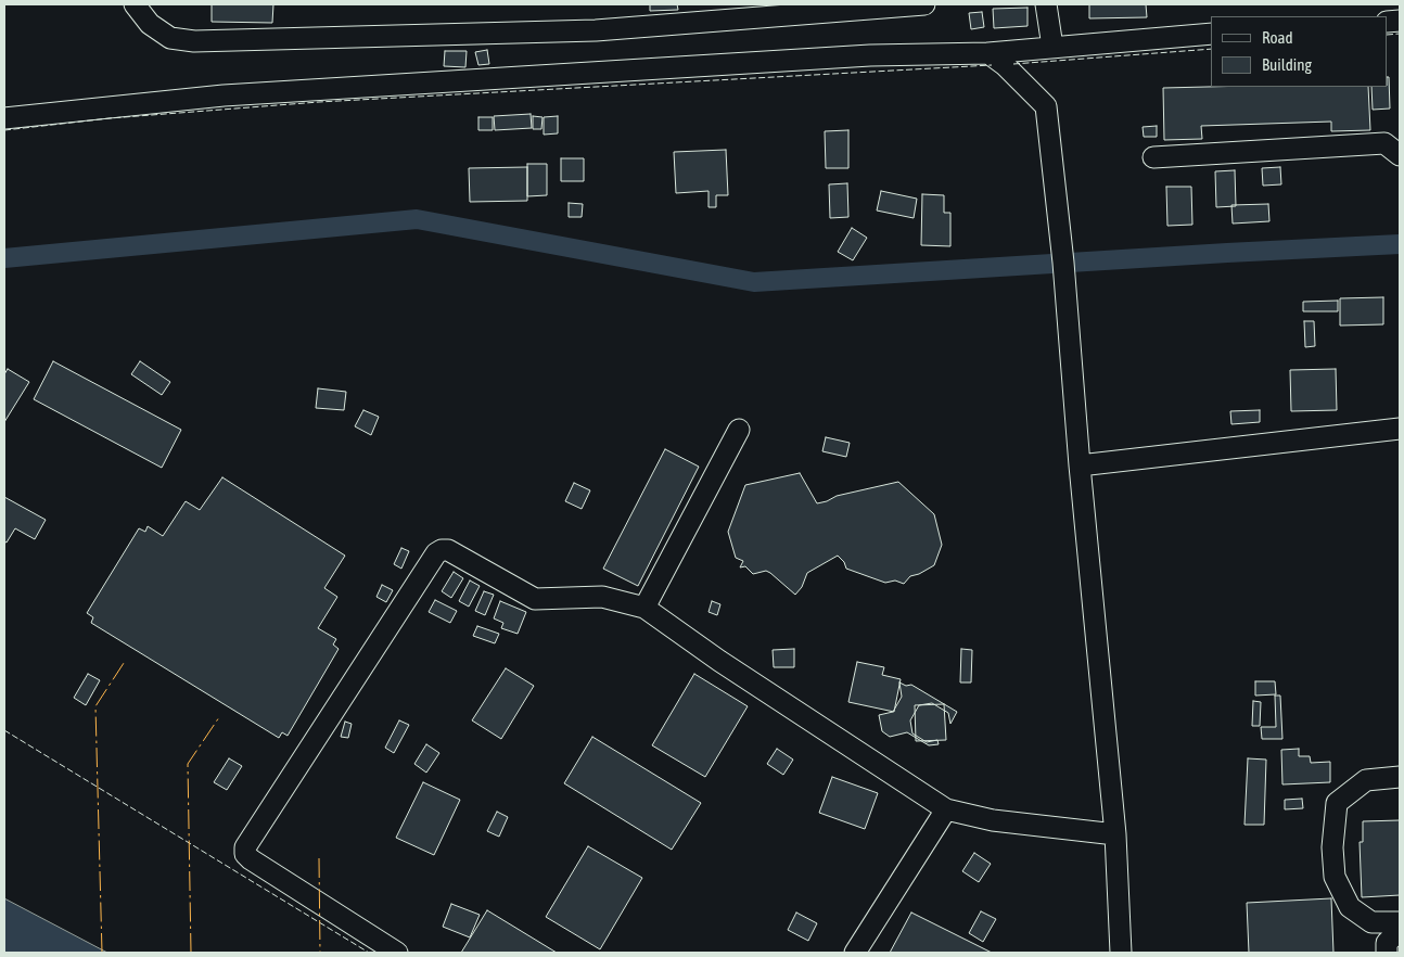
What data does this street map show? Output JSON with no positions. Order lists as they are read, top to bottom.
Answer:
{
  "legend": ["Road", "Building"]
}
